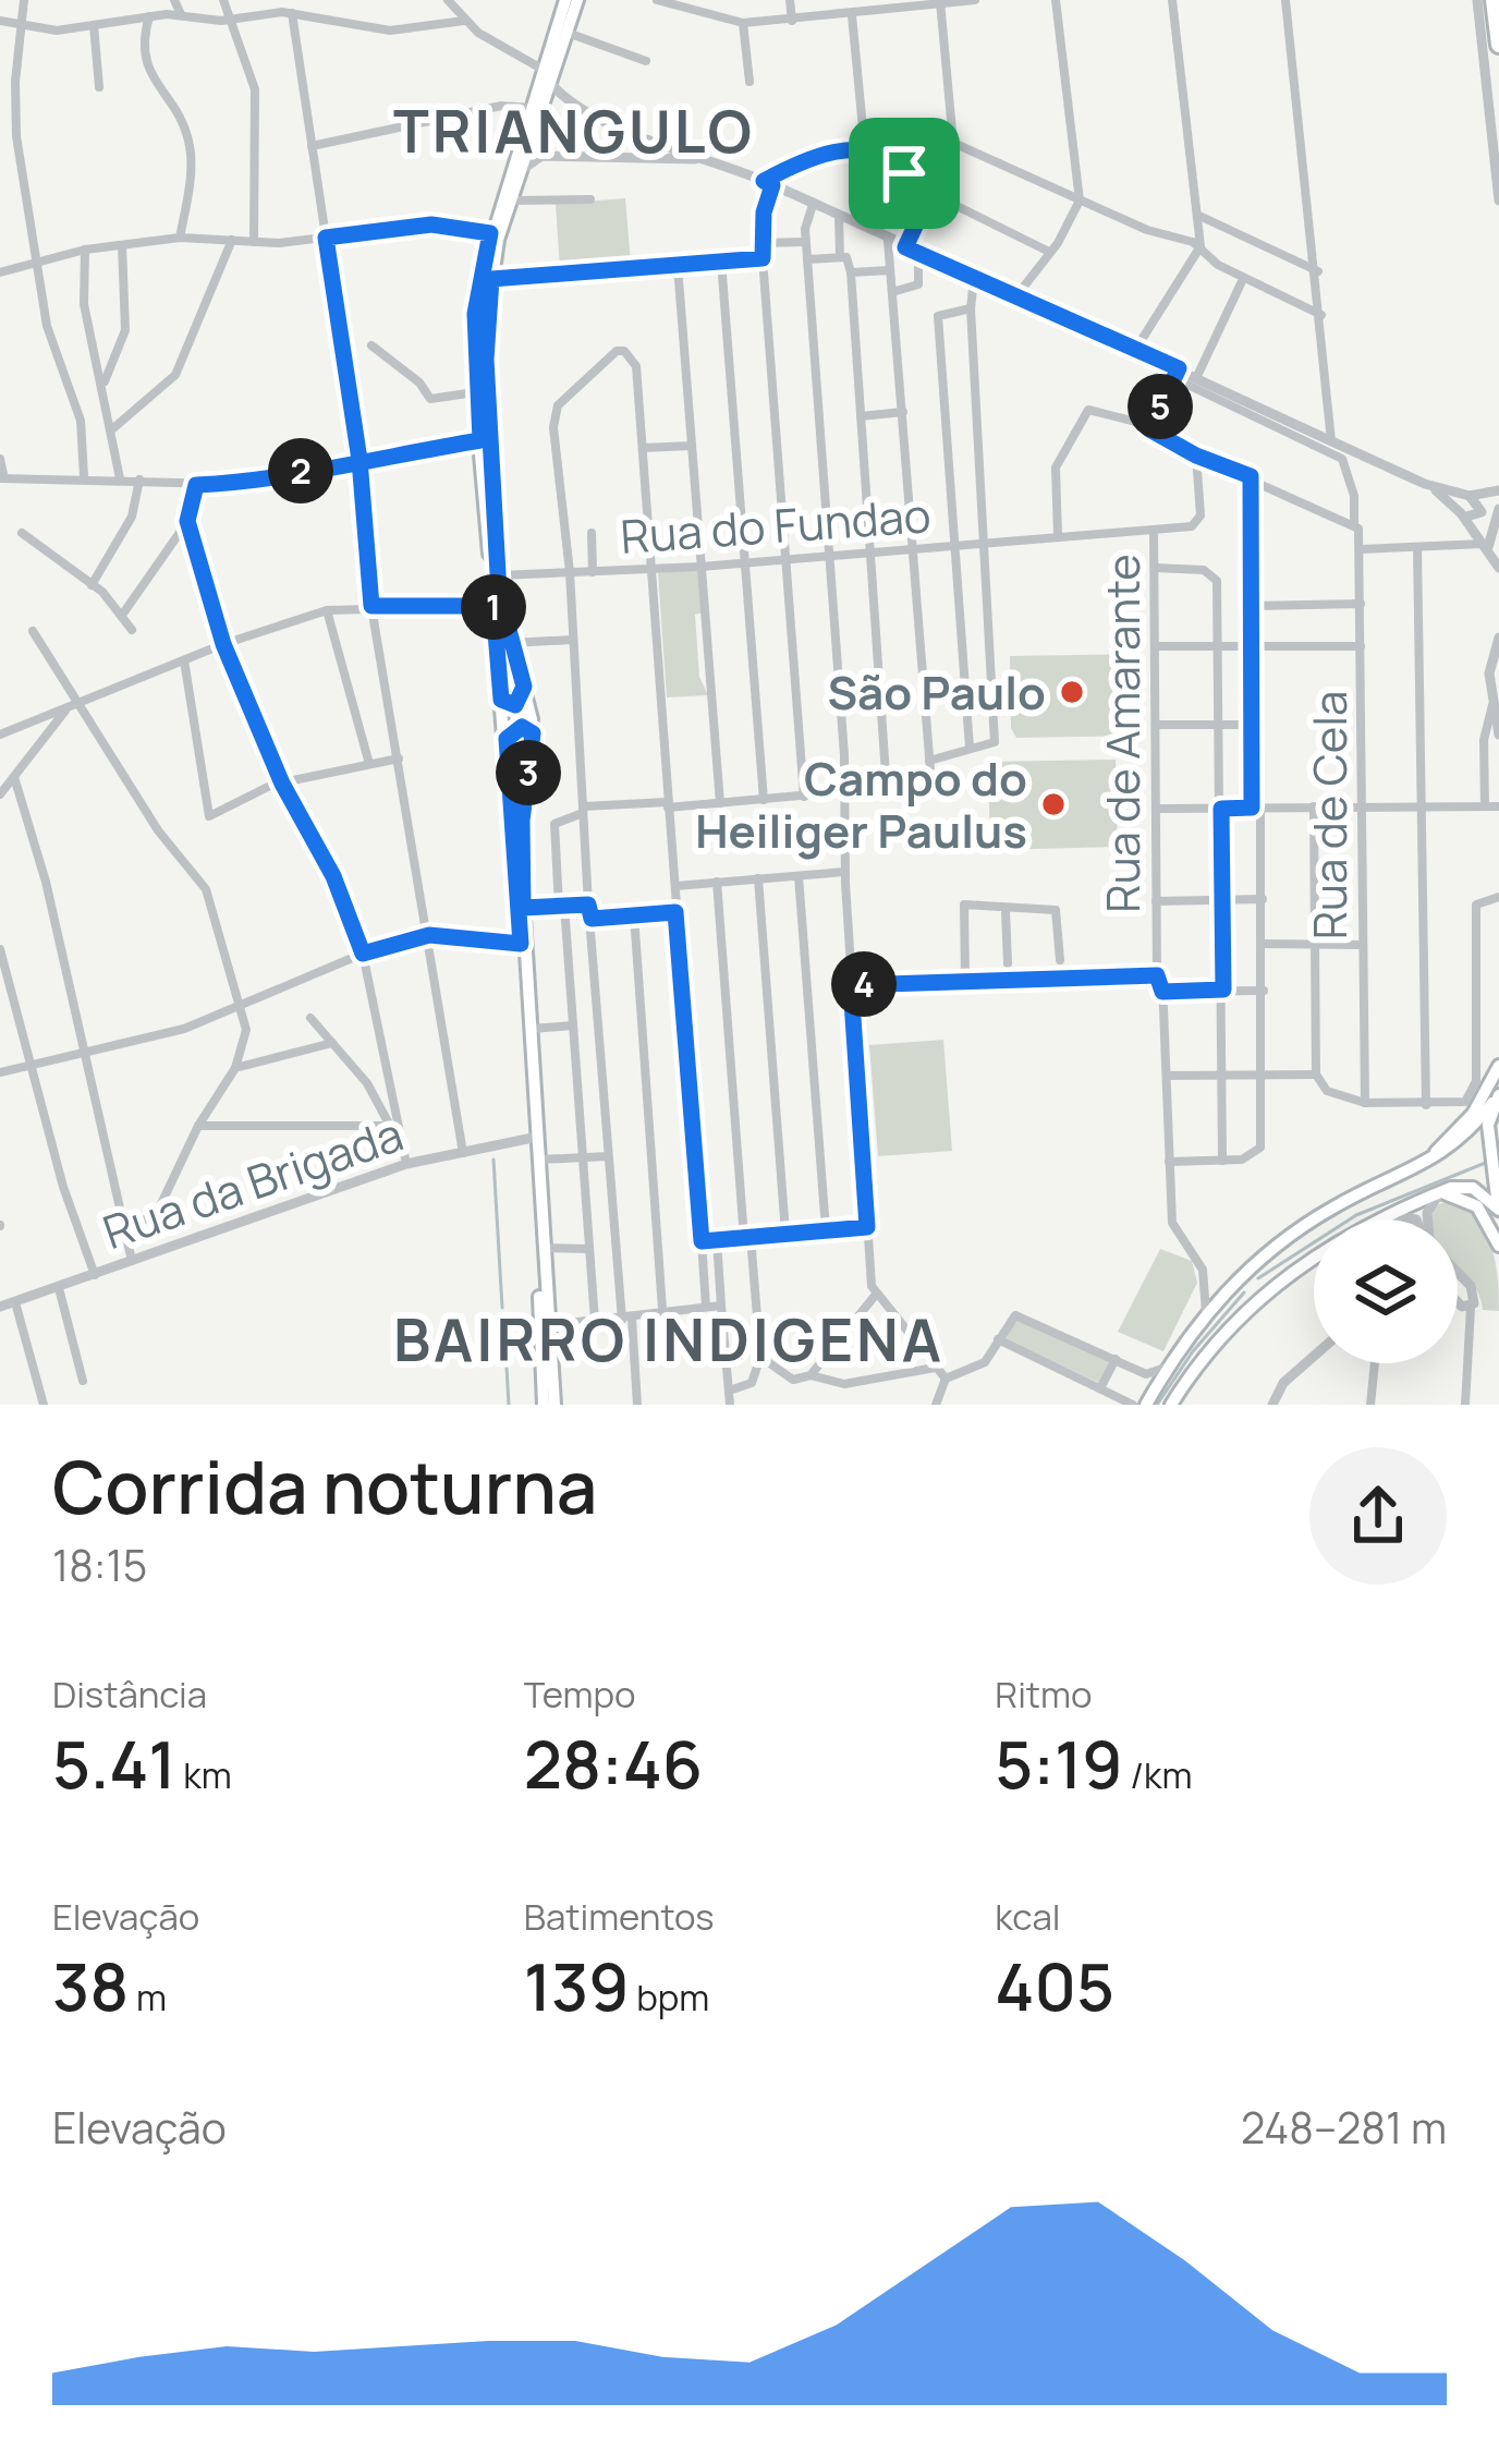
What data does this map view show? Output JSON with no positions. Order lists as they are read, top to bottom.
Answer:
{
  "streets": {
    "street": [
      "Rua do Fundao",
      "Rua de Amarante",
      "Rua de Cela",
      "Rua da Brigada"
    ]
  },
  "crossings": [
    ["Rua do Fundao", "Rua de Amarante"]
  ],
  "districts": ["TRIANGULO", "BAIRRO INDIGENA"],
  "places": ["São Paulo", "Campo do Heiliger Paulus"],
  "page": {
    "pins": [
      "5",
      "2",
      "1",
      "3",
      "4"
    ],
    "heading": ["Corrida noturna", "18:15"],
    "stats": [
      ["Distância", "5.41 km"],
      ["Tempo", "28:46"],
      ["Ritmo", "5:19 /km"],
      ["Elevação", "38 m"],
      ["Batimentos", "139 bpm"],
      ["kcal", "405"]
    ],
    "chart": ["Elevação", "248–281 m"]
  }
}
